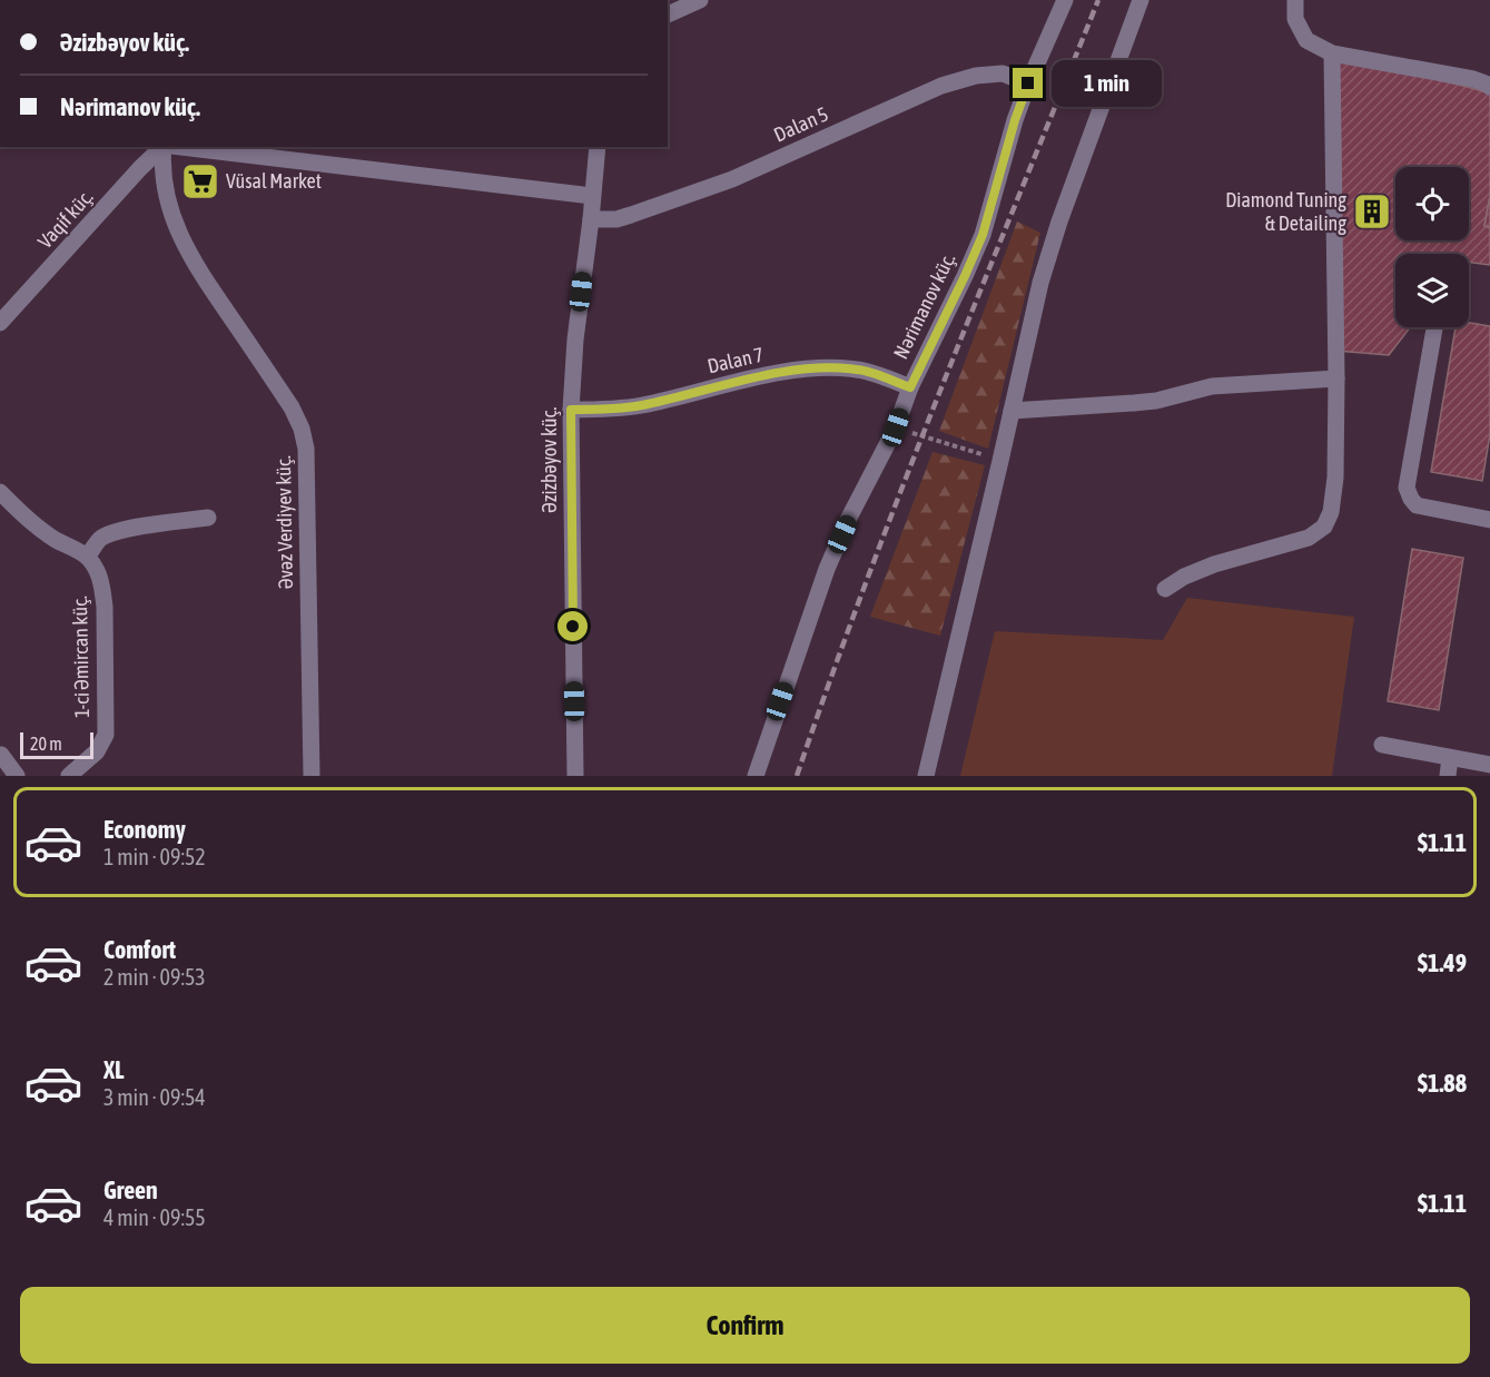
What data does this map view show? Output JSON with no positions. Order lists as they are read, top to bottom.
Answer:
{
  "streets": {
    "street": [
      "Dalan 5",
      "Vaqif küç.",
      "Nərimanov küç.",
      "Dalan 7",
      "Əzizbəyov küç.",
      "Əvəz Verdiyev küç.",
      "1-ci Əmircan küç."
    ]
  },
  "crossings": [
    ["Dalan 5", "Nərimanov küç."],
    ["Dalan 5", "Əzizbəyov küç."],
    ["Nərimanov küç.", "Dalan 7"],
    ["Dalan 7", "Əzizbəyov küç."]
  ],
  "places": {
    "supermarket": ["Vüsal Market"],
    "building": ["Diamond Tuning & Detailing"]
  },
  "scale_bar": "20 m",
  "page": {
    "banner": ["Əzizbəyov küç.", "Nərimanov küç."],
    "bubble": "1 min",
    "scale": "20 m",
    "list": [
      {
        "name": "Economy",
        "note": "1 min · 09:52",
        "value": "$1.11"
      },
      {
        "name": "Comfort",
        "note": "2 min · 09:53",
        "value": "$1.49"
      },
      {
        "name": "XL",
        "note": "3 min · 09:54",
        "value": "$1.88"
      },
      {
        "name": "Green",
        "note": "4 min · 09:55",
        "value": "$1.11"
      }
    ],
    "buttons": "Confirm"
  }
}
